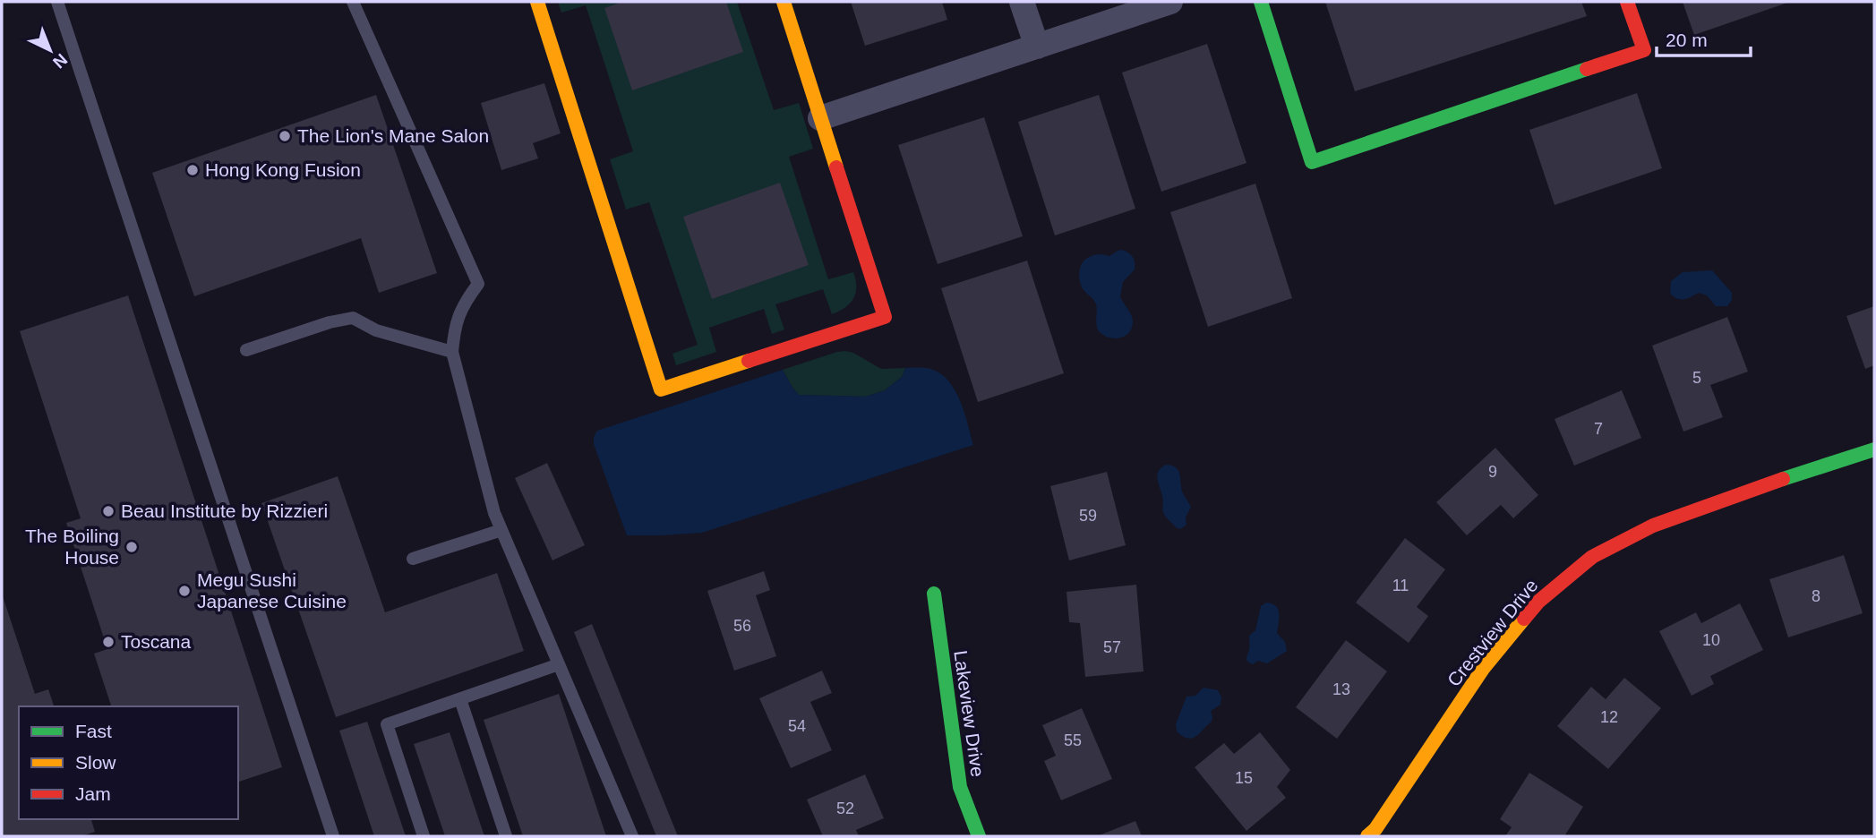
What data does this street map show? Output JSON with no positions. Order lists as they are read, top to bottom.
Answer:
{
  "streets": {
    "street": ["Crestview Drive", "Lakeview Drive"]
  },
  "places": [
    "The Lion's Mane Salon",
    "Hong Kong Fusion",
    "Beau Institute by Rizzieri",
    "The Boiling House",
    "Megu Sushi Japanese Cuisine",
    "Toscana"
  ],
  "house_numbers": [
    "5",
    "7",
    "9",
    "59",
    "11",
    "8",
    "56",
    "10",
    "57",
    "13",
    "12",
    "54",
    "55",
    "15",
    "52"
  ],
  "legend": ["Fast", "Slow", "Jam"],
  "scale_bar": "20 m",
  "north": "bottom right"
}
